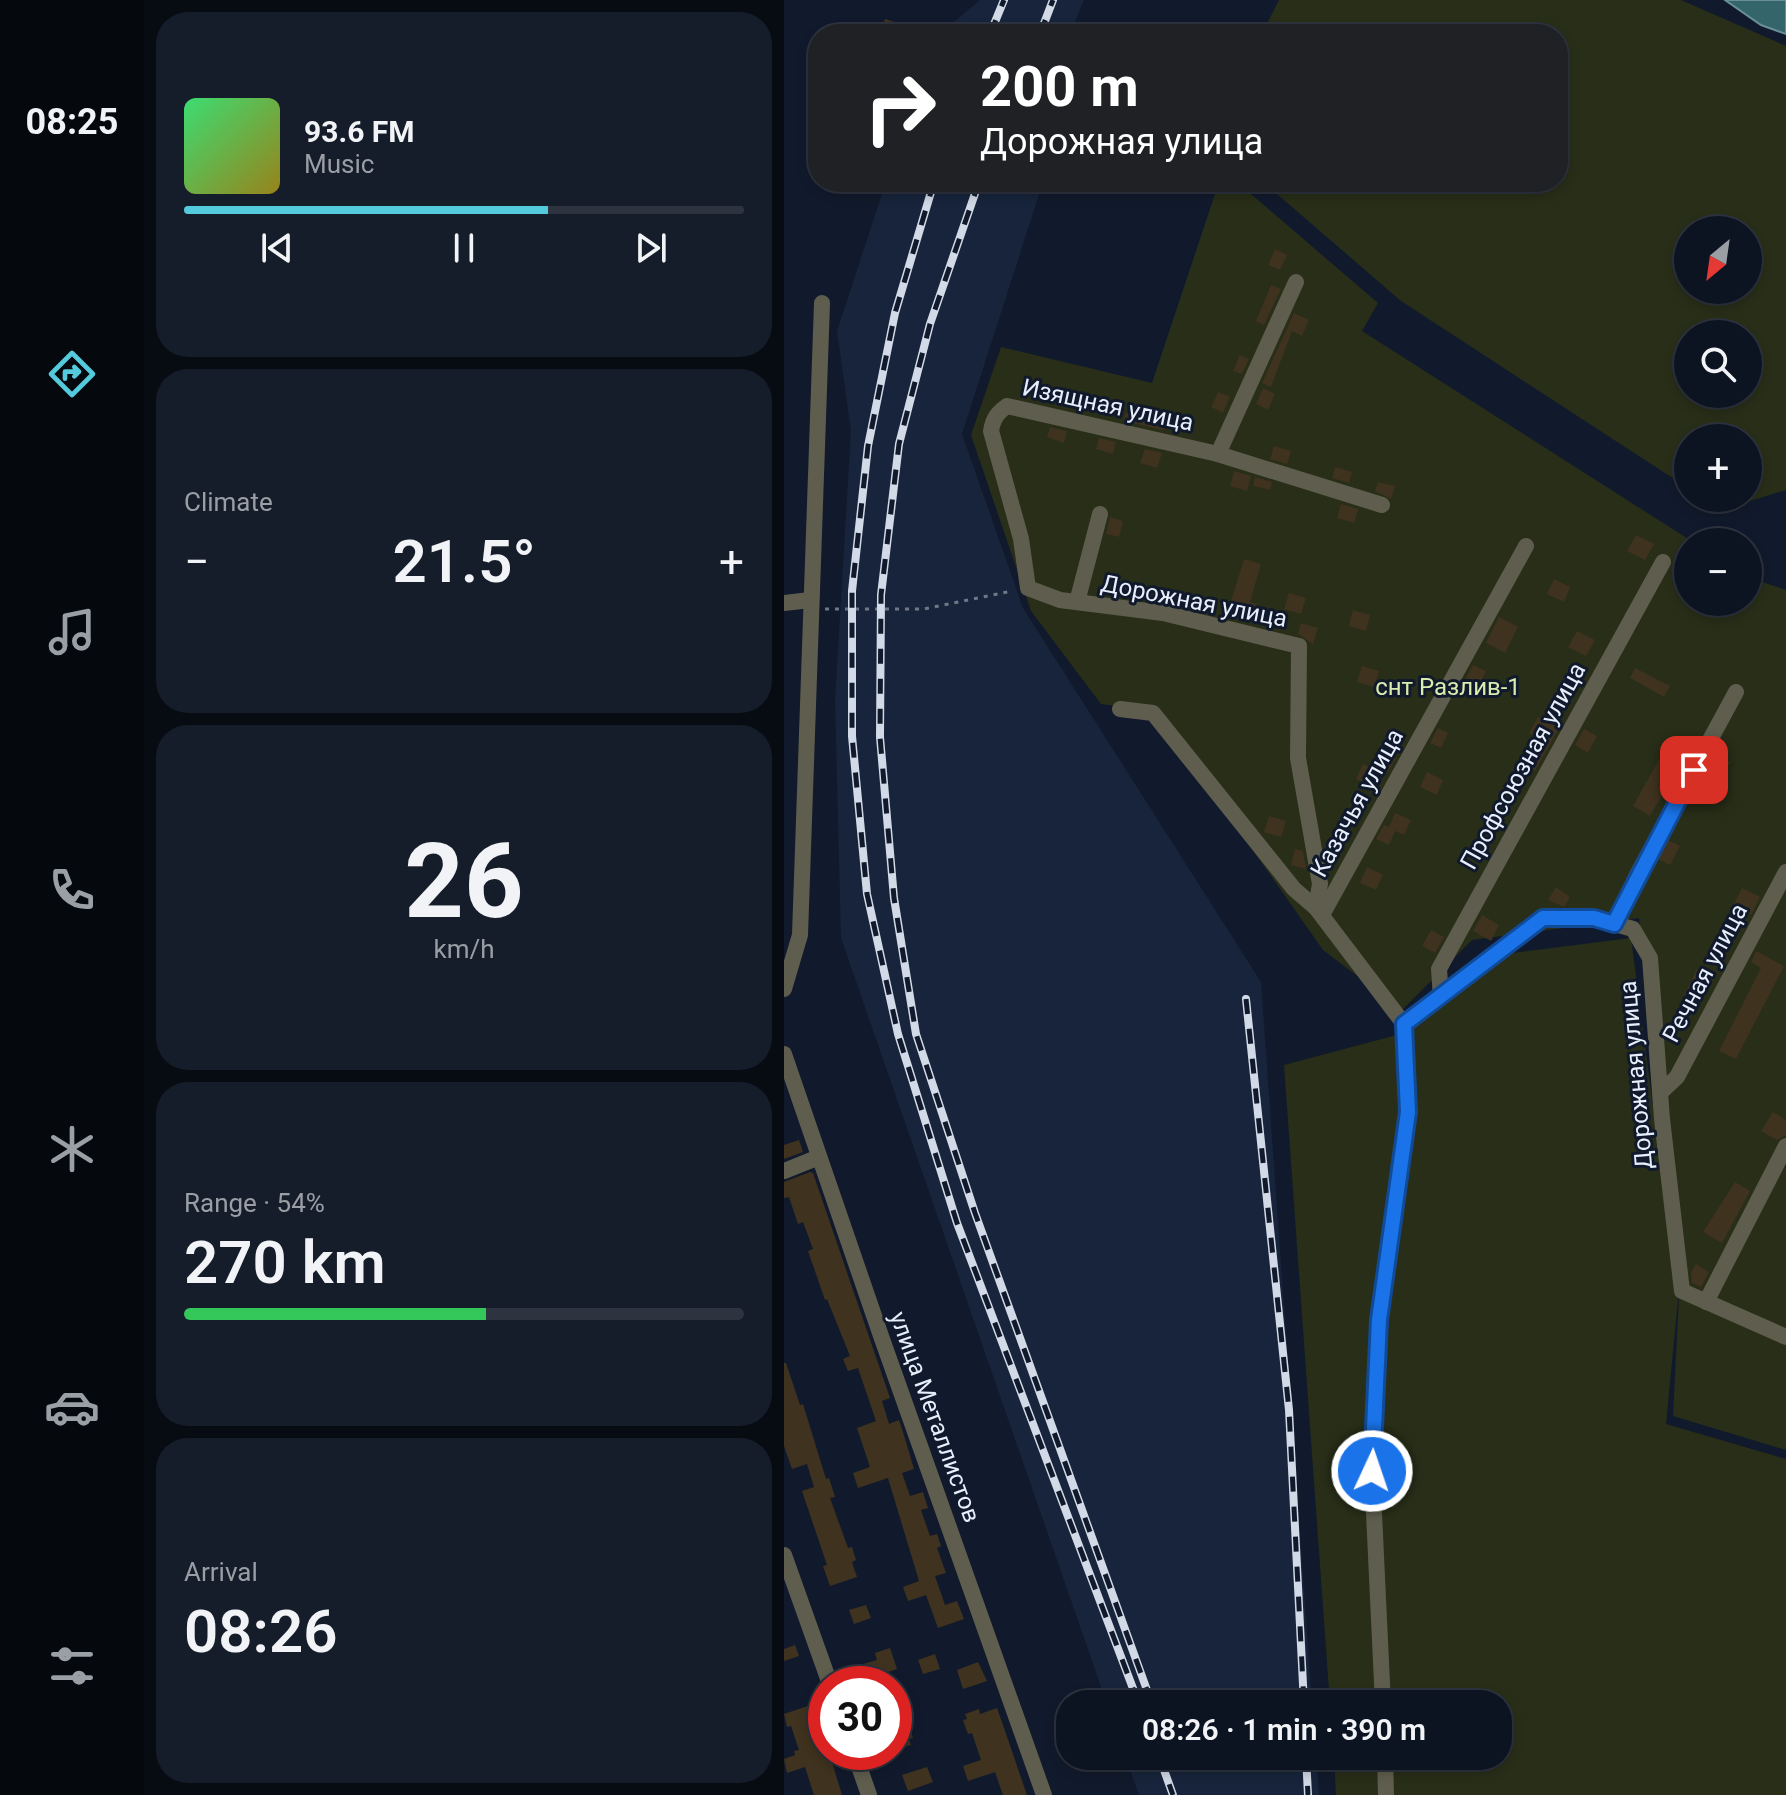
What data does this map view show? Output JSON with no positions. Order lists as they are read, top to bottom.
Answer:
{
  "streets": {
    "street": [
      "Изящная улица",
      "Дорожная улица",
      "Профсоюзная улица",
      "Казачья улица",
      "Речная улица",
      "улица Металлистов"
    ]
  },
  "crossings": [
    ["Изящная улица", "Дорожная улица"],
    ["Дорожная улица", "Профсоюзная улица"],
    ["Дорожная улица", "Казачья улица"],
    ["Дорожная улица", "Речная улица"]
  ],
  "parks": ["снт Разлив-1"],
  "north": "bottom left",
  "page": {
    "tabs": "08:25",
    "turn": ["200 m", "Дорожная улица"],
    "song": ["93.6 FM", "Music"],
    "map_buttons": ["+", "−"],
    "tile": [
      "Climate",
      ["26", "km/h"],
      ["Range · 54%", "270 km"],
      ["Arrival", "08:26"]
    ],
    "heat": ["−", "21.5°", "+"],
    "limit": "30",
    "trip": "08:26 · 1 min · 390 m"
  }
}
